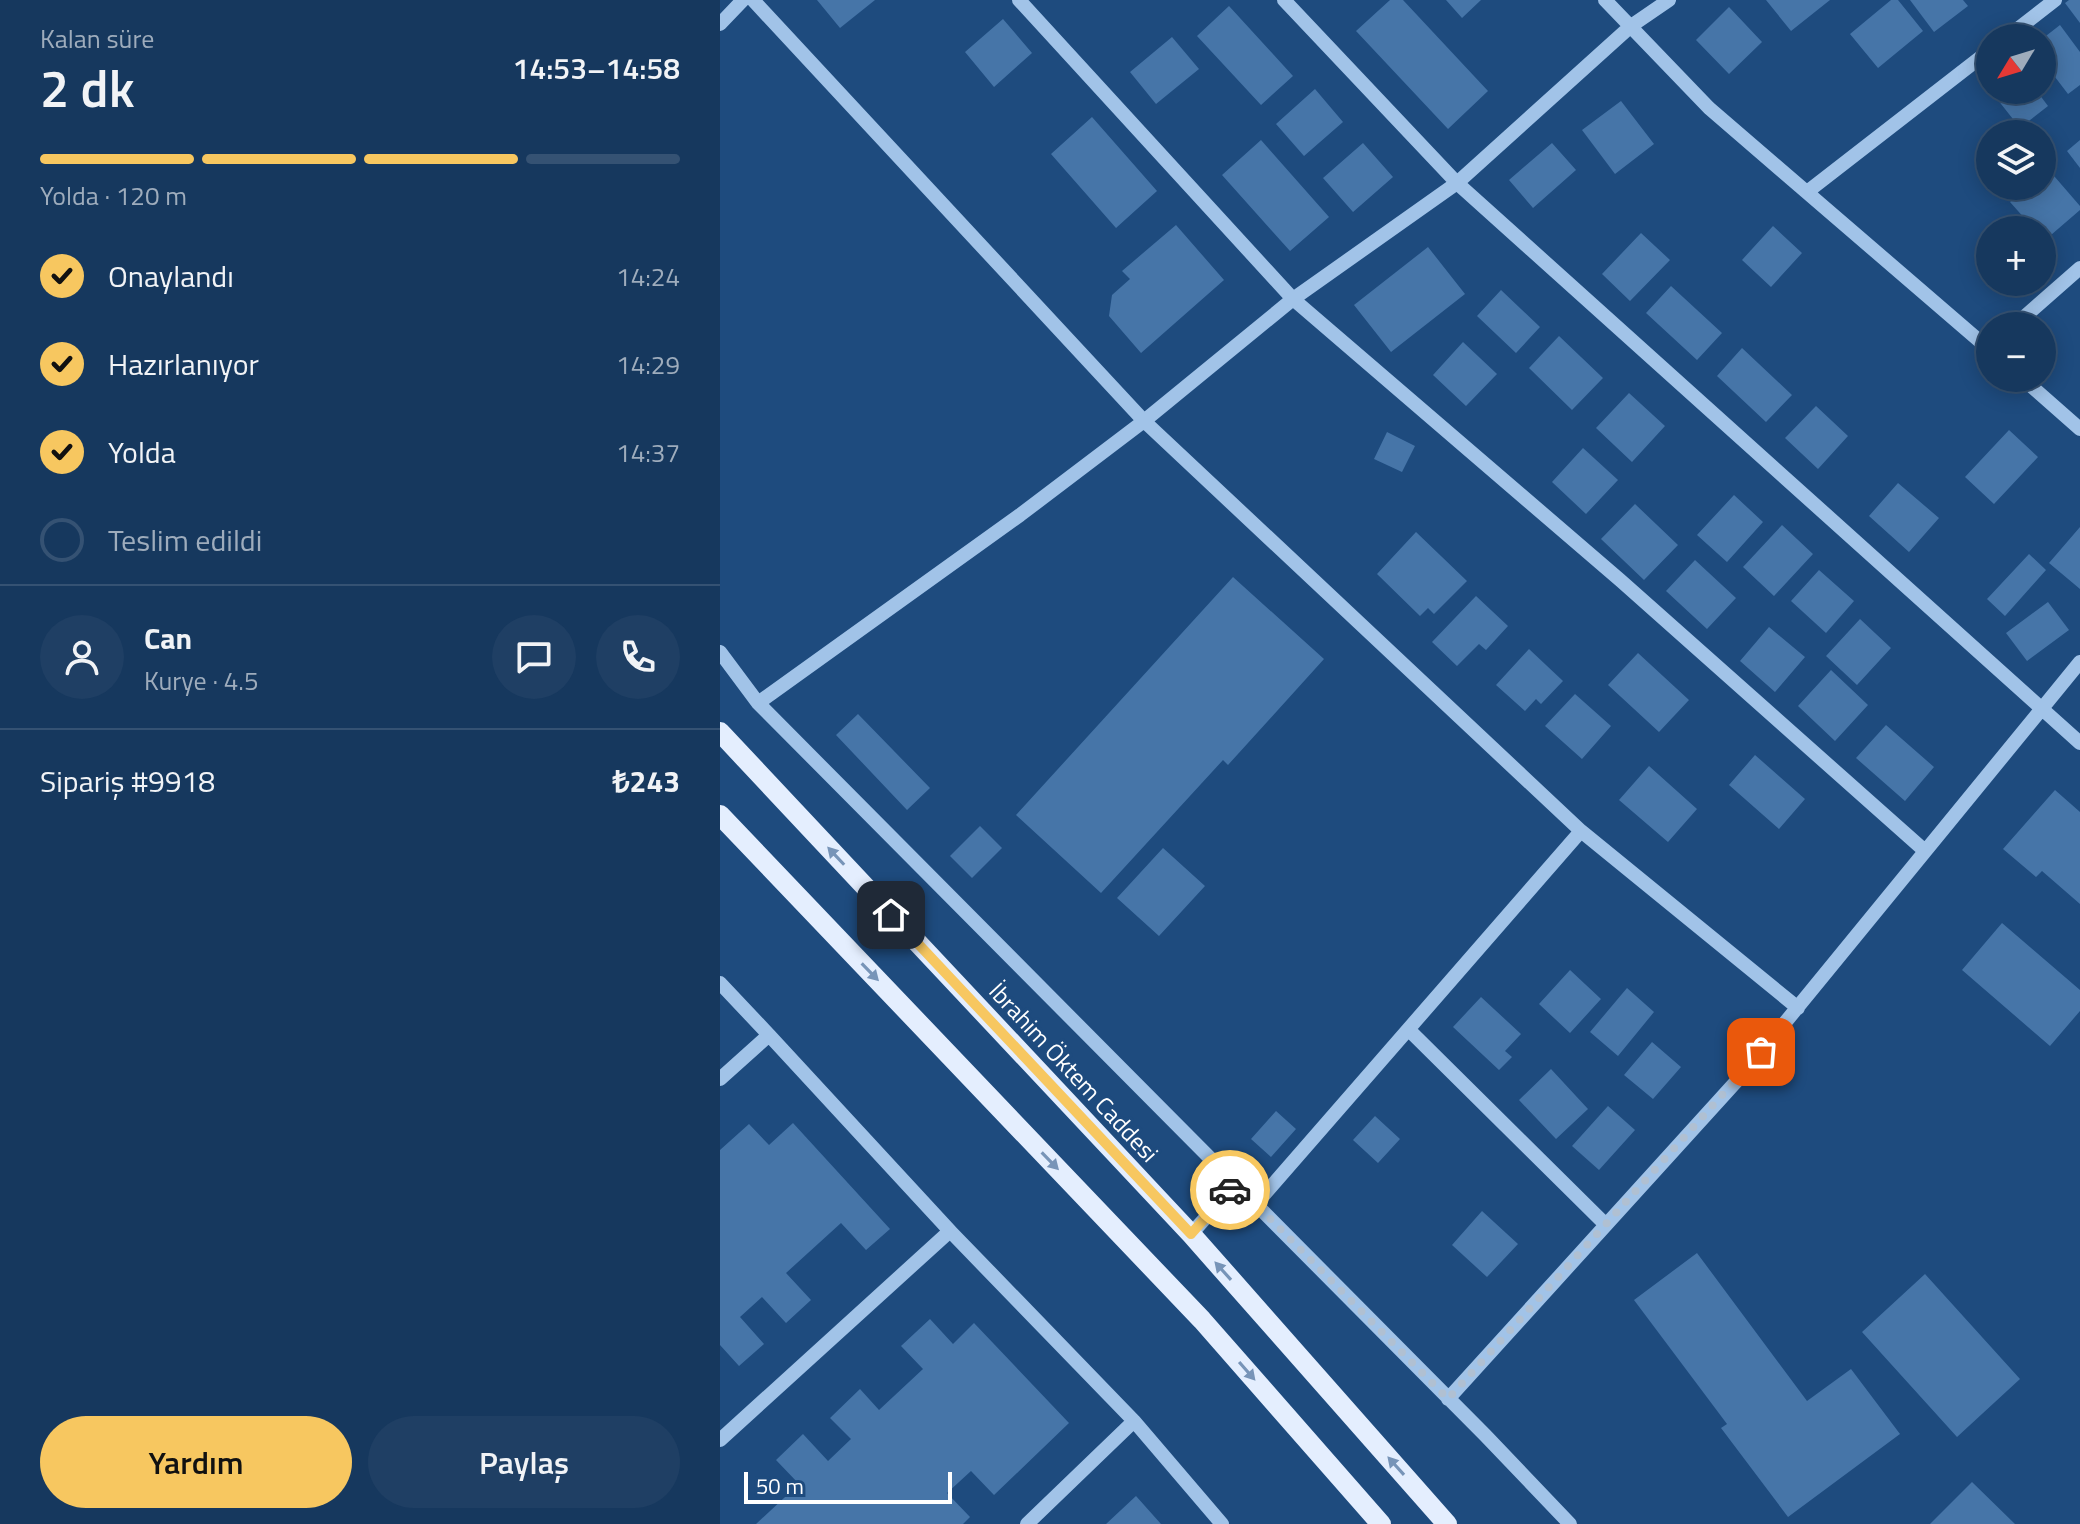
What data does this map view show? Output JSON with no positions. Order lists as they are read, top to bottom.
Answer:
{
  "streets": {
    "main road": ["İbrahim Öktem Caddesi"]
  },
  "scale_bar": "50 m",
  "north": "bottom left",
  "page": {
    "heading": ["2 dk", "Kalan süre", "14:53–14:58"],
    "panel": [
      "Can",
      "Kurye · 4.5",
      "Sipariş #9918",
      "₺243"
    ],
    "map_buttons": ["+", "−"],
    "bar": "Yolda · 120 m",
    "list": [
      ["Onaylandı", "14:24"],
      ["Hazırlanıyor", "14:29"],
      ["Yolda", "14:37"],
      "Teslim edildi"
    ],
    "buttons": ["Yardım", "Paylaş"],
    "scale": "50 m"
  }
}
